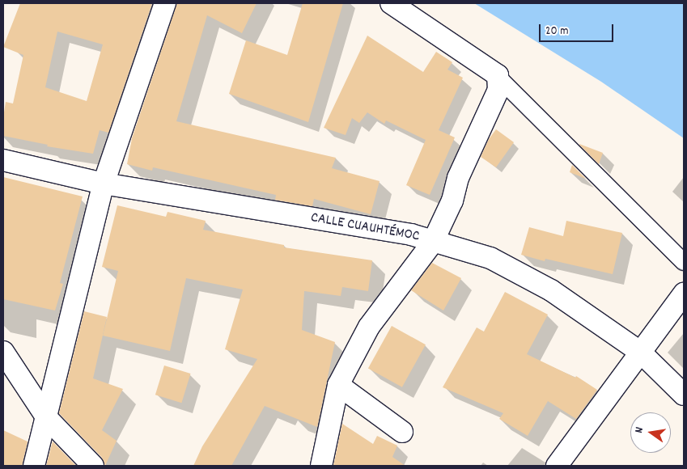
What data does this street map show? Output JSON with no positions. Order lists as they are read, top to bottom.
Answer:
{
  "streets": {
    "street": ["CALLE CUAUHTÉMOC"]
  },
  "scale_bar": "20 m",
  "north": "left"
}
